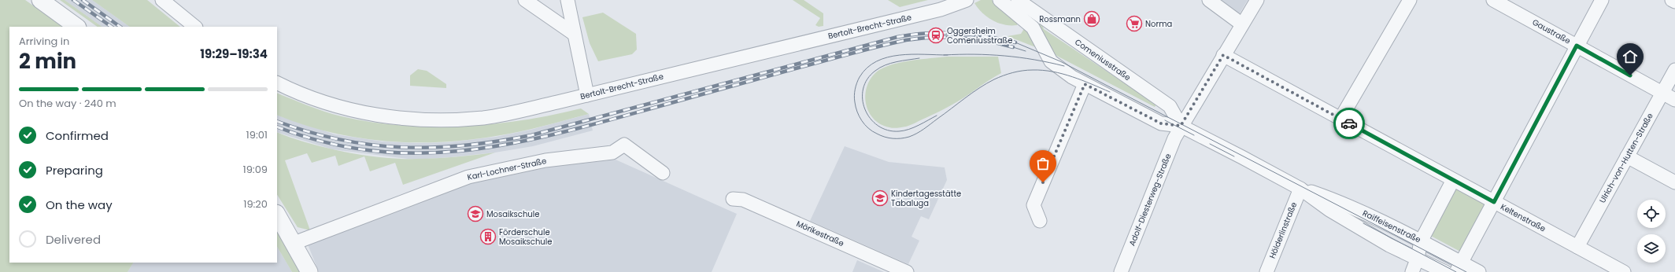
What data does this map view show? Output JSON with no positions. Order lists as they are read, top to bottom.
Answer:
{
  "streets": {
    "street": [
      "Bertolt-Brecht-Straße",
      "Gaustraße",
      "Comeniusstraße",
      "Ulrich-von-Hutten-Straße",
      "Karl-Lochner-Straße",
      "Adolf-Diesterweg-Straße",
      "Keltenstraße",
      "Raiffeisenstraße",
      "Hölderlinstraße",
      "Mörikestraße"
    ]
  },
  "crossings": [
    ["Gaustraße", "Ulrich-von-Hutten-Straße"],
    ["Comeniusstraße", "Adolf-Diesterweg-Straße"],
    ["Comeniusstraße", "Raiffeisenstraße"],
    ["Ulrich-von-Hutten-Straße", "Keltenstraße"],
    ["Adolf-Diesterweg-Straße", "Keltenstraße"],
    ["Adolf-Diesterweg-Straße", "Raiffeisenstraße"],
    ["Raiffeisenstraße", "Hölderlinstraße"]
  ],
  "places": {
    "shop": ["Rossmann"],
    "supermarket": ["Norma"],
    "station": ["Oggersheim Comeniusstraße"],
    "school or university": ["Kindertagesstätte Tabaluga", "Mosaikschule"],
    "building": ["Förderschule Mosaikschule"]
  },
  "page": {
    "heading": ["2 min", "Arriving in", "19:29–19:34"],
    "bar": "On the way · 240 m",
    "list": [
      ["Confirmed", "19:01"],
      ["Preparing", "19:09"],
      ["On the way", "19:20"],
      "Delivered"
    ]
  }
}
